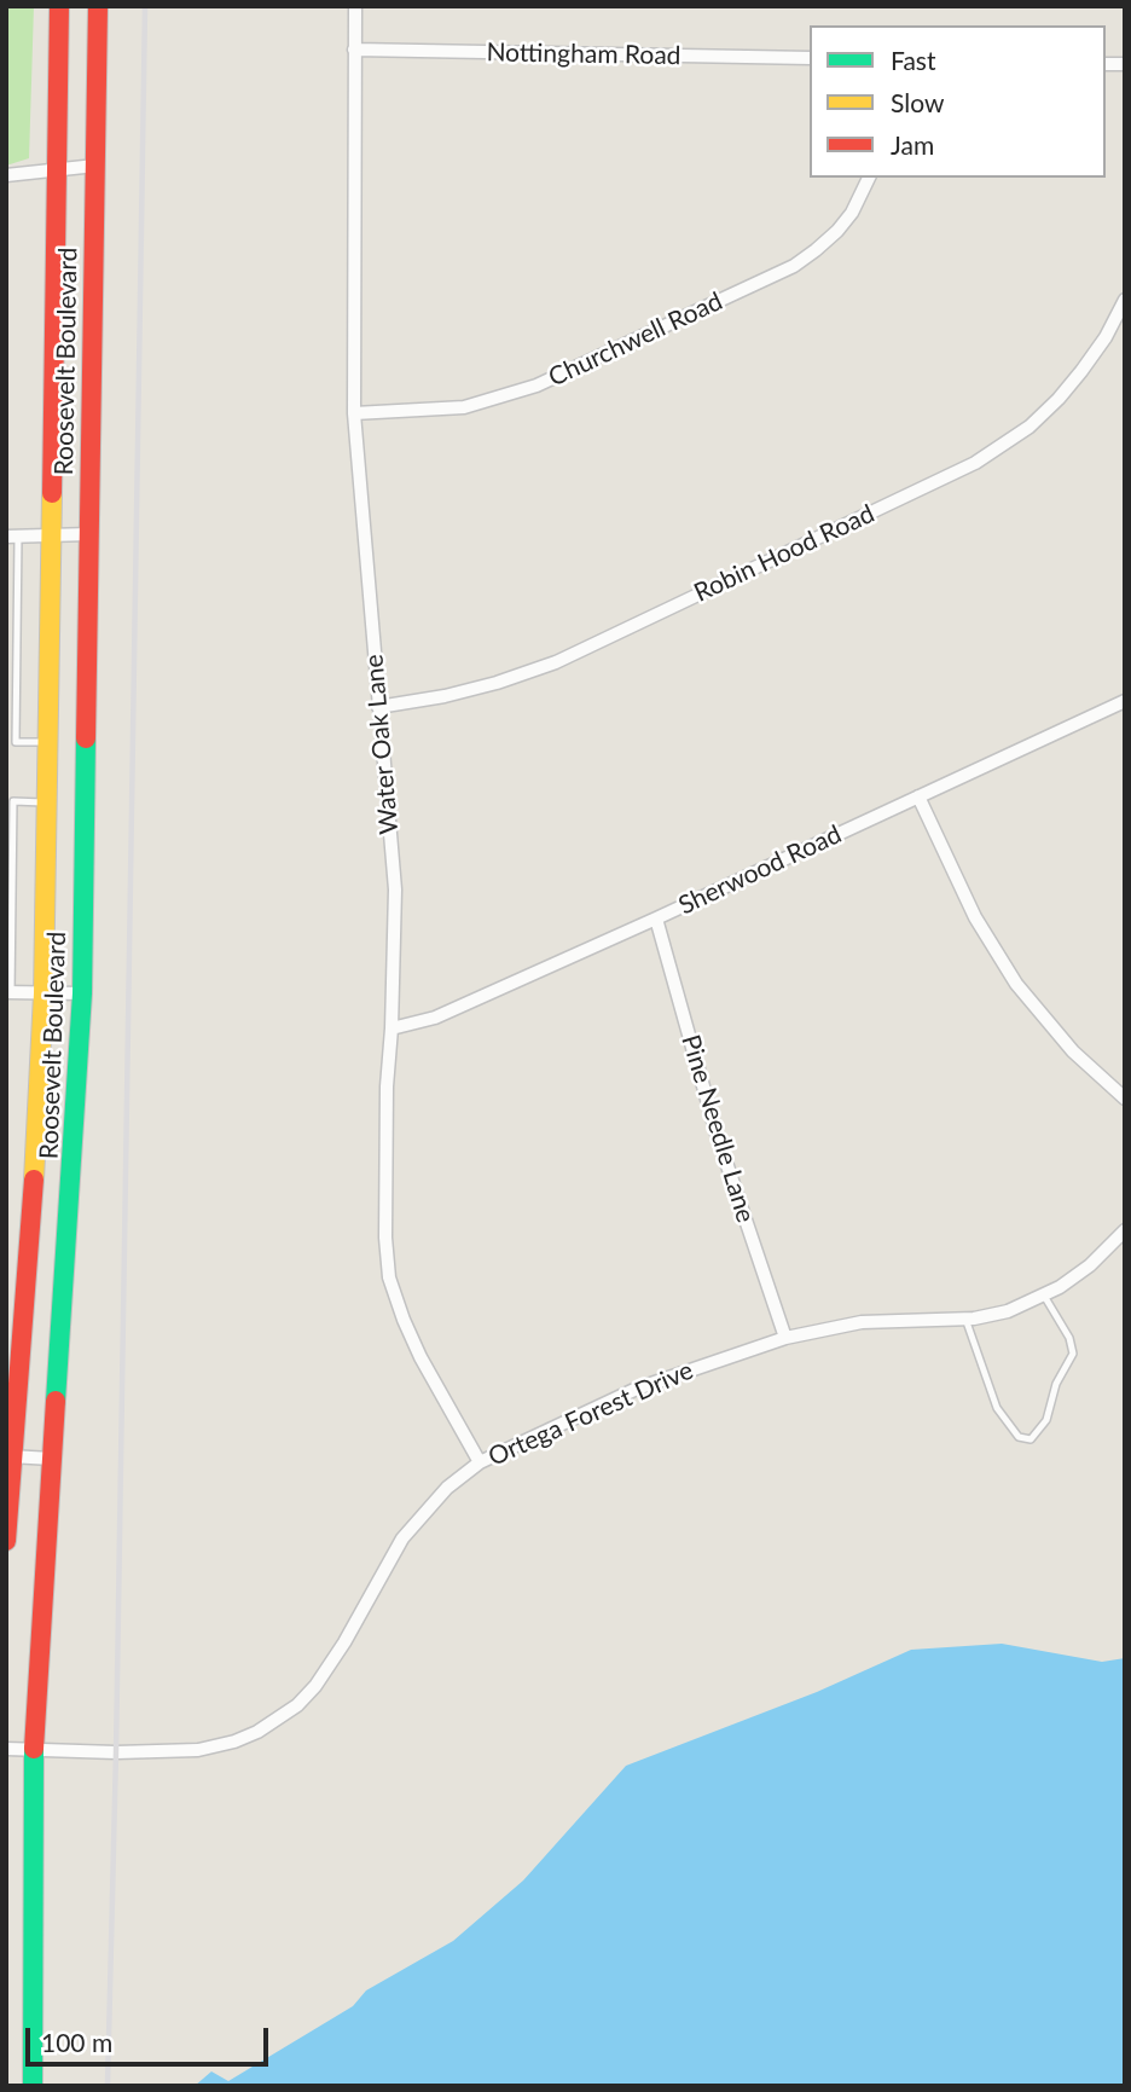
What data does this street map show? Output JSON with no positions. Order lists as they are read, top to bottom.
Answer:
{
  "streets": {
    "highway": ["Roosevelt Boulevard"],
    "street": [
      "Nottingham Road",
      "Churchwell Road",
      "Robin Hood Road",
      "Water Oak Lane",
      "Sherwood Road",
      "Pine Needle Lane",
      "Ortega Forest Drive"
    ]
  },
  "crossings": [
    ["Nottingham Road", "Water Oak Lane"],
    ["Churchwell Road", "Water Oak Lane"],
    ["Roosevelt Boulevard", "Ortega Forest Drive"],
    ["Robin Hood Road", "Water Oak Lane"],
    ["Water Oak Lane", "Sherwood Road"],
    ["Water Oak Lane", "Ortega Forest Drive"],
    ["Sherwood Road", "Pine Needle Lane"],
    ["Pine Needle Lane", "Ortega Forest Drive"]
  ],
  "legend": ["Fast", "Slow", "Jam"],
  "scale_bar": "100 m"
}
